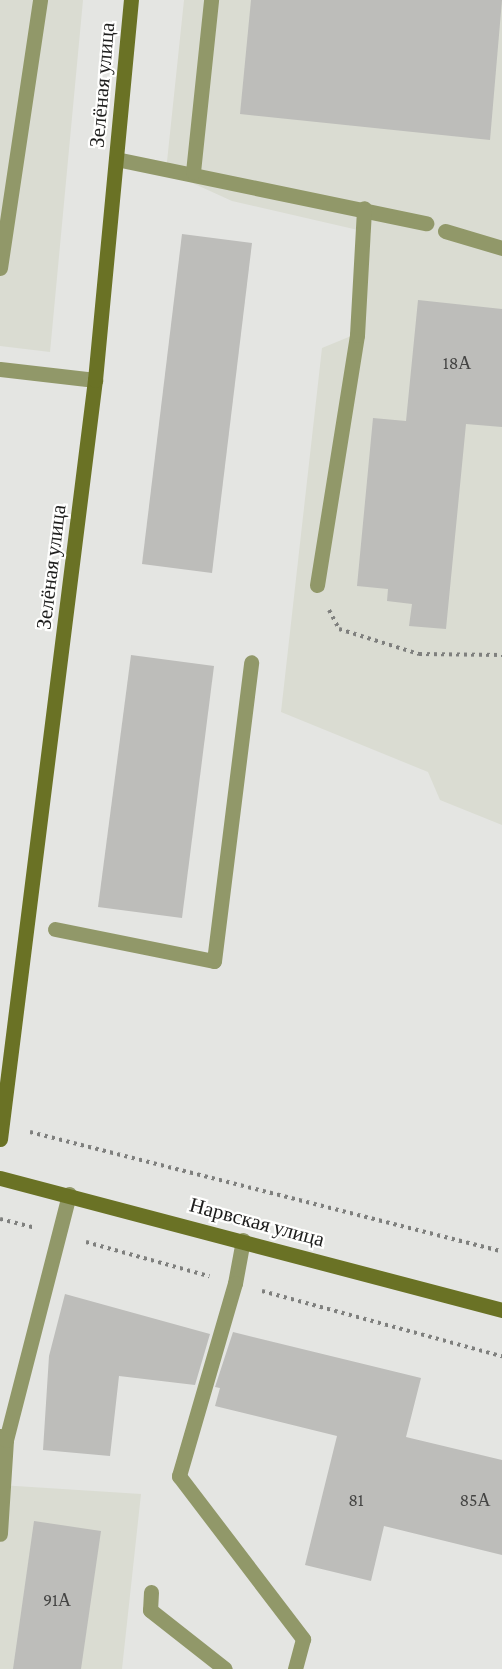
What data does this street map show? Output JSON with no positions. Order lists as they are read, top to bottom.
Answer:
{
  "streets": {
    "street": ["Зелёная улица", "Нарвская улица"]
  },
  "house_numbers": [
    "18А",
    "81",
    "85А",
    "91А"
  ]
}
